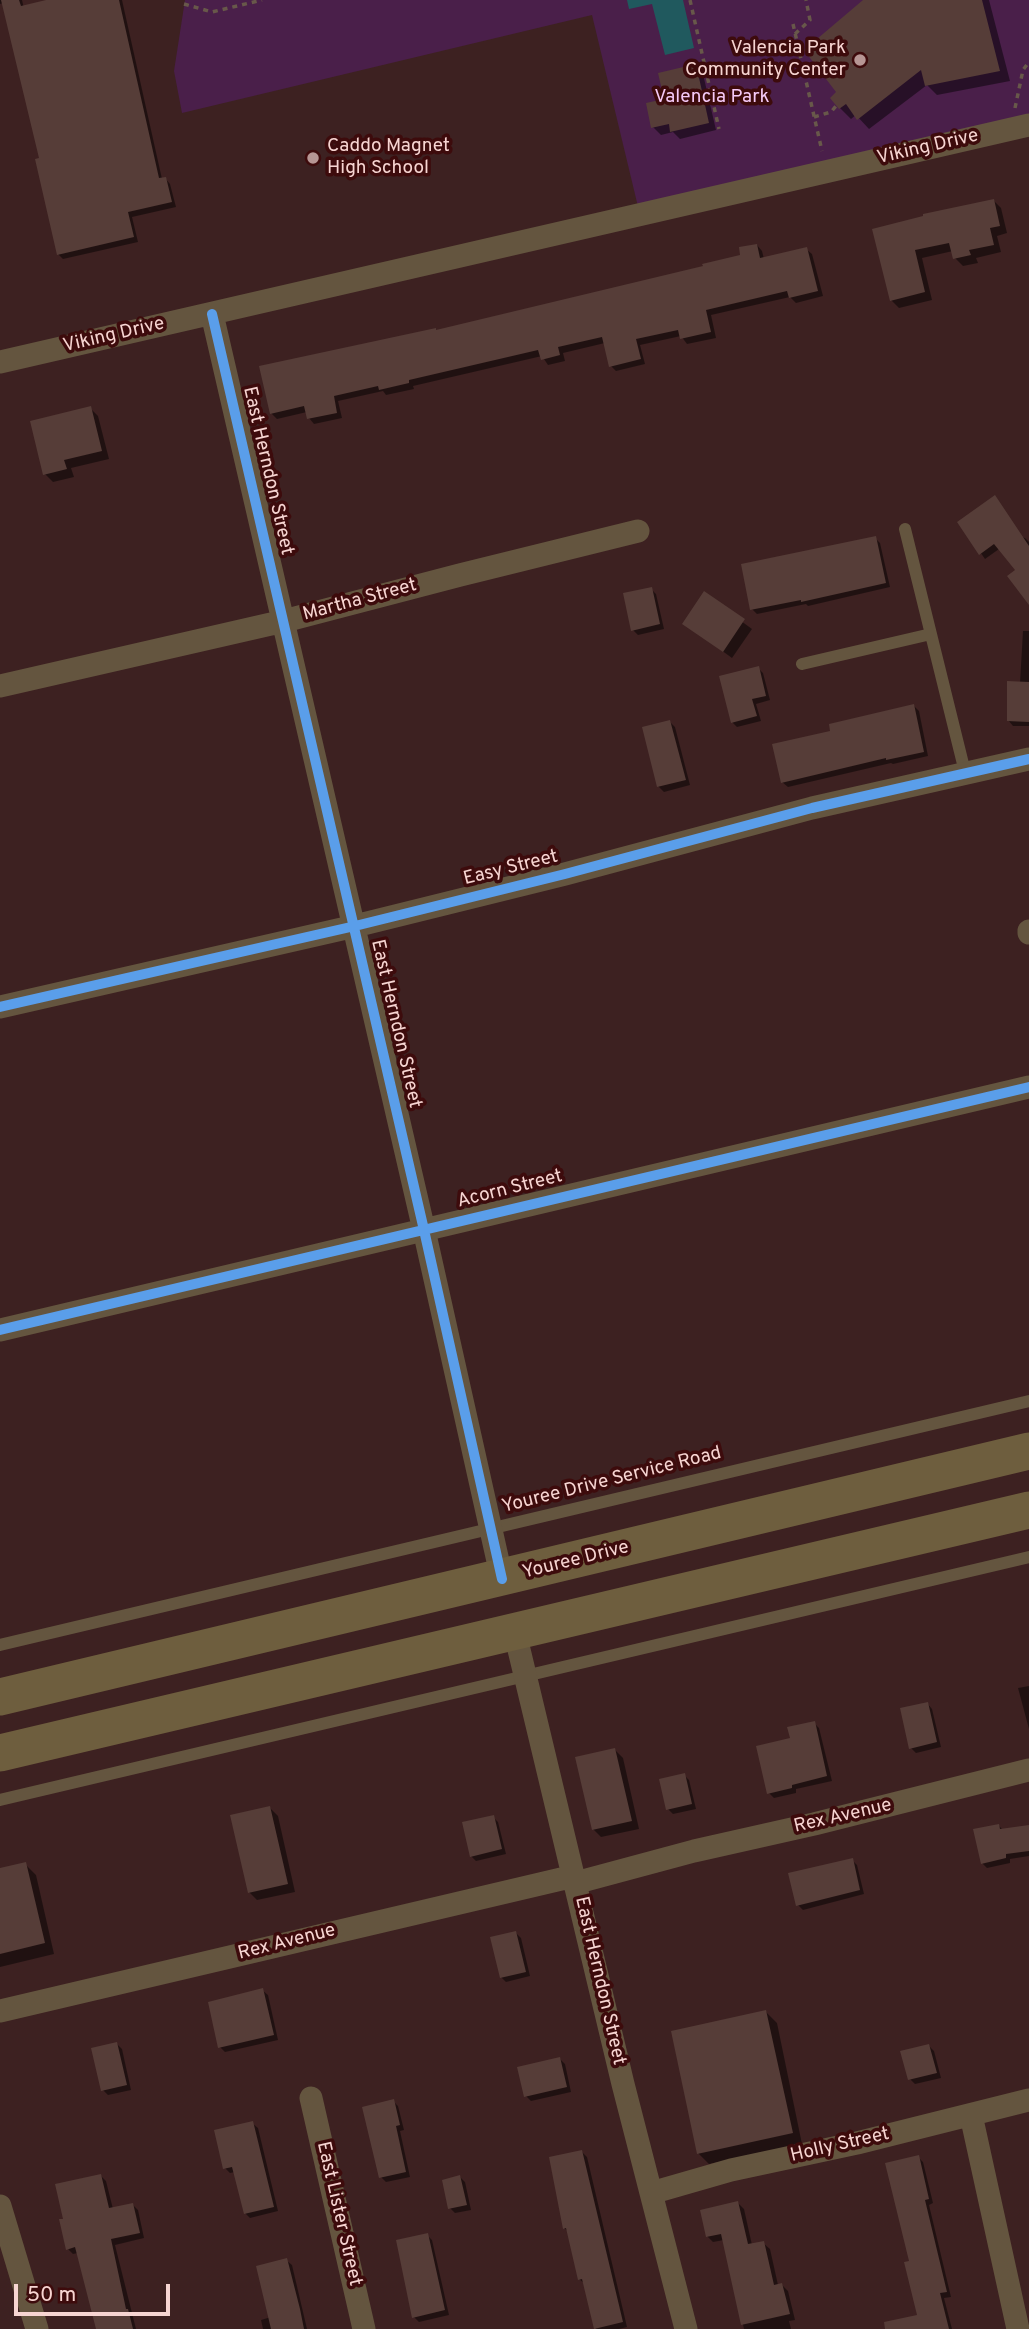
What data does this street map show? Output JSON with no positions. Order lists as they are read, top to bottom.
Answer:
{
  "streets": {
    "main road": ["Youree Drive"],
    "street": [
      "Viking Drive",
      "East Herndon Street",
      "Martha Street",
      "Easy Street",
      "Acorn Street",
      "Rex Avenue",
      "Holly Street",
      "East Lister Street"
    ],
    "lane": ["Youree Drive Service Road"]
  },
  "crossings": [
    ["Viking Drive", "East Herndon Street"],
    ["East Herndon Street", "Martha Street"],
    ["East Herndon Street", "Easy Street"],
    ["East Herndon Street", "Acorn Street"],
    ["East Herndon Street", "Youree Drive Service Road"],
    ["East Herndon Street", "Youree Drive"],
    ["East Herndon Street", "Rex Avenue"],
    ["East Herndon Street", "Holly Street"]
  ],
  "parks": ["Valencia Park"],
  "places": ["Valencia Park Community Center", "Caddo Magnet High School"],
  "scale_bar": "50 m"
}
